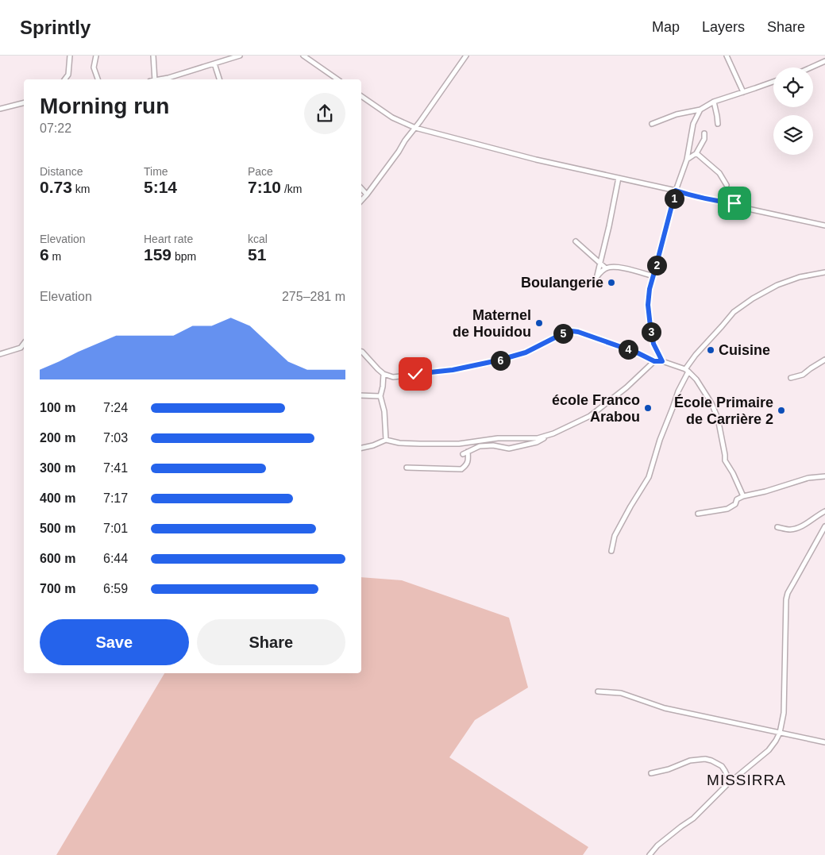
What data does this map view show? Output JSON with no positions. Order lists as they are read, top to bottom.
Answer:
{
  "districts": ["MISSIRRA"],
  "places": [
    "Boulangerie",
    "Maternel de Houidou",
    "Cuisine",
    "école Franco Arabou",
    "École Primaire de Carrière 2"
  ],
  "page": {
    "header": "Sprintly",
    "nav": ["Map", "Layers", "Share"],
    "heading": ["Morning run", "07:22"],
    "stats": [
      ["Distance", "0.73 km"],
      ["Time", "5:14"],
      ["Pace", "7:10 /km"],
      ["Elevation", "6 m"],
      ["Heart rate", "159 bpm"],
      ["kcal", "51"]
    ],
    "pins": [
      "1",
      "2",
      "3",
      "5",
      "4",
      "6"
    ],
    "chart": ["Elevation", "275–281 m"],
    "list": [
      {
        "name": "100 m",
        "note": "7:24"
      },
      {
        "name": "200 m",
        "note": "7:03"
      },
      {
        "name": "300 m",
        "note": "7:41"
      },
      {
        "name": "400 m",
        "note": "7:17"
      },
      {
        "name": "500 m",
        "note": "7:01"
      },
      {
        "name": "600 m",
        "note": "6:44"
      },
      {
        "name": "700 m",
        "note": "6:59"
      }
    ],
    "buttons": ["Save", "Share"]
  }
}
